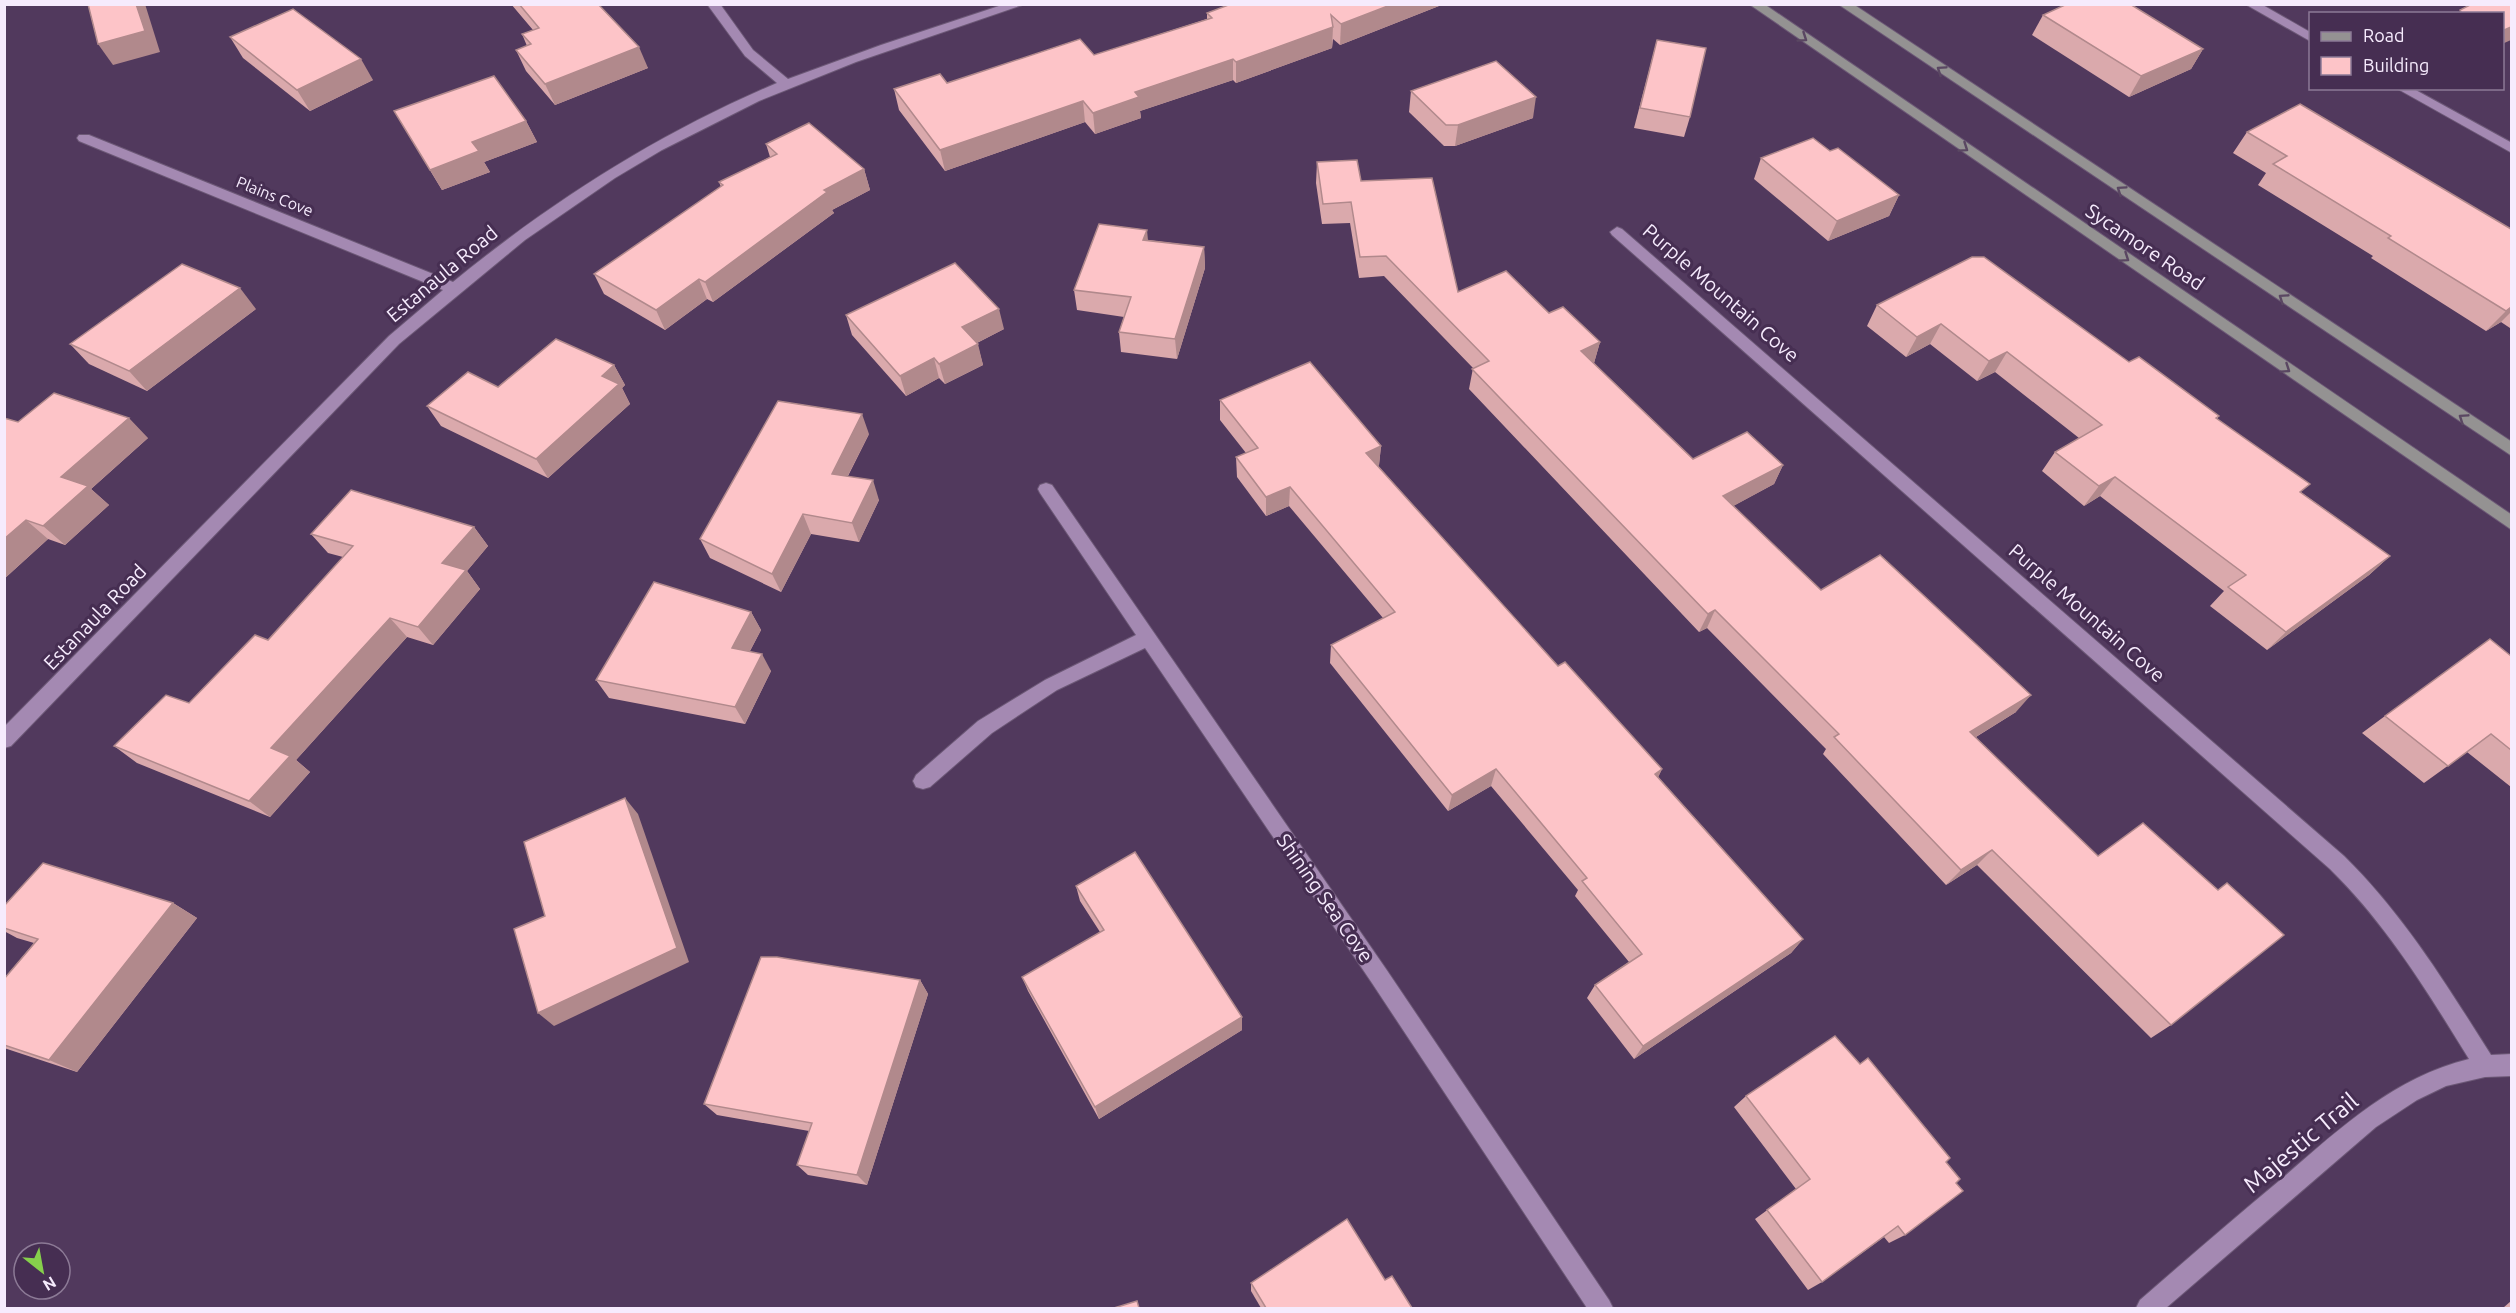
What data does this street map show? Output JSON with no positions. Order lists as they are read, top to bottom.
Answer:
{
  "streets": {
    "street": [
      "Plains Cove",
      "Sycamore Road",
      "Estanaula Road",
      "Purple Mountain Cove",
      "Shining Sea Cove",
      "Majestic Trail"
    ]
  },
  "crossings": [
    ["Plains Cove", "Estanaula Road"],
    ["Purple Mountain Cove", "Majestic Trail"]
  ],
  "legend": ["Road", "Building"],
  "north": "bottom right"
}
